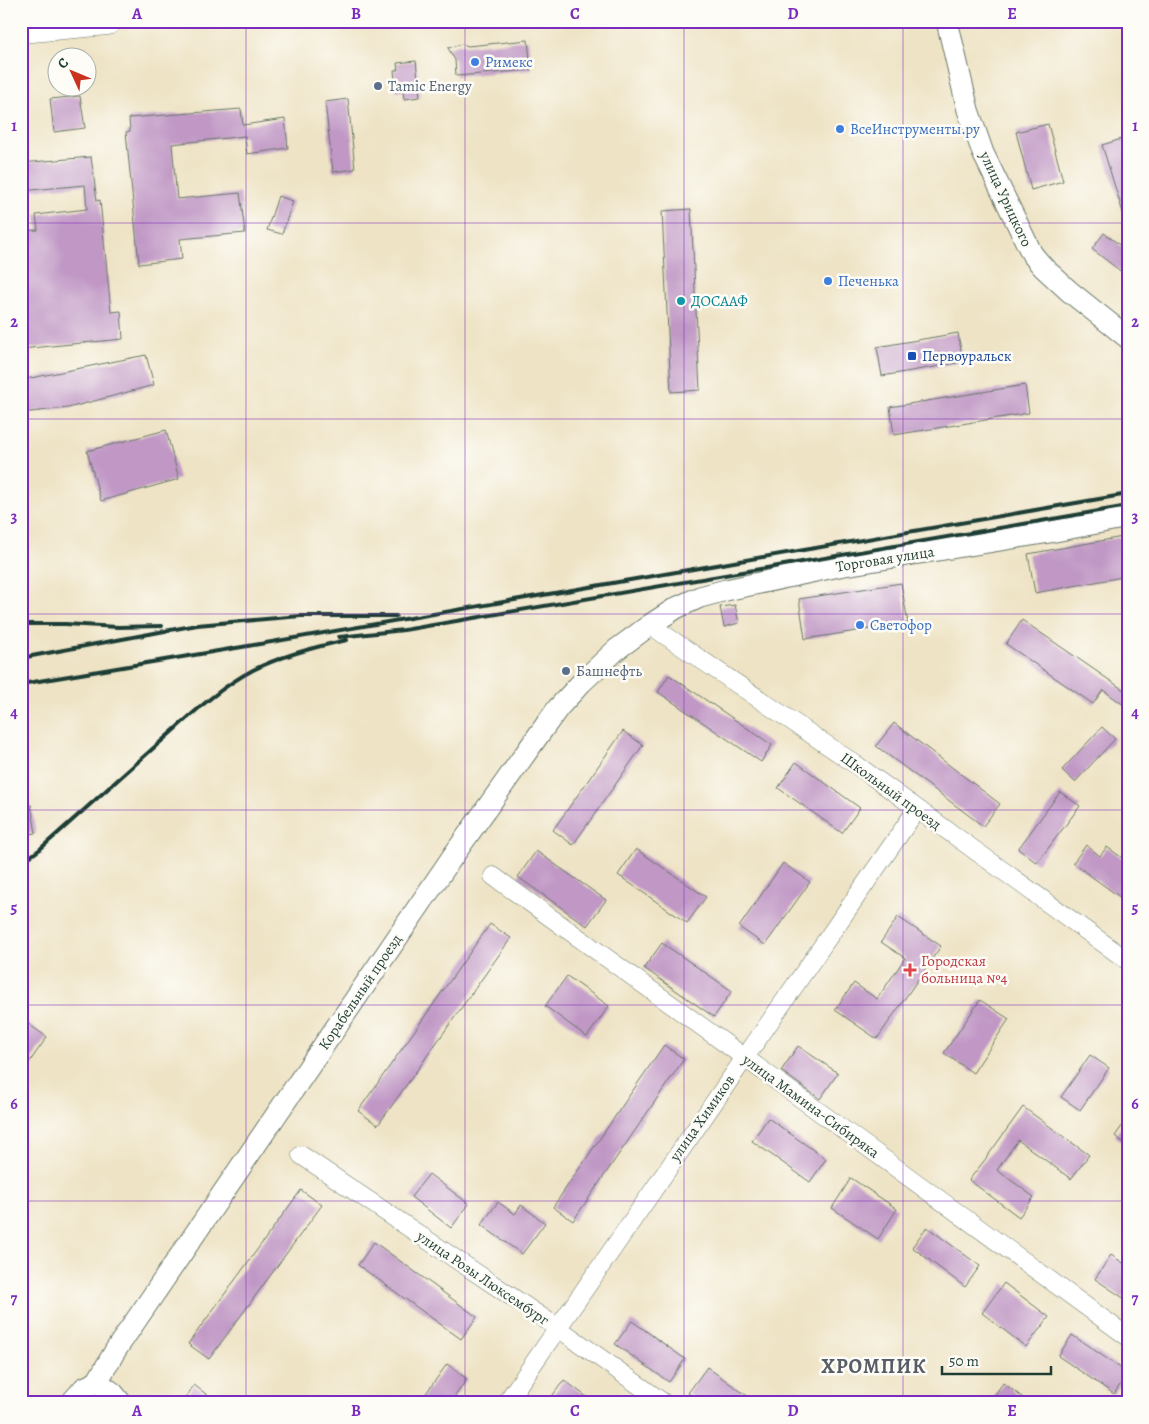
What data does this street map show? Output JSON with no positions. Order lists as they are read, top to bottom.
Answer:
{
  "streets": {
    "street": [
      "улица Урицкого",
      "Торговая улица",
      "Школьный проезд",
      "Корабельный проезд",
      "улица Мамина-Сибиряка",
      "улица Химиков",
      "улица Розы Люксембург"
    ]
  },
  "crossings": [
    ["Торговая улица", "Школьный проезд"],
    ["Торговая улица", "Корабельный проезд"],
    ["Школьный проезд", "Корабельный проезд"],
    ["Школьный проезд", "улица Химиков"],
    ["улица Мамина-Сибиряка", "улица Химиков"],
    ["улица Химиков", "улица Розы Люксембург"]
  ],
  "districts": ["ХРОМПИК"],
  "places": {
    "other": [
      "Римекс",
      "Tamic Energy",
      "ВсеИнструменты.ру",
      "Печенька",
      "ДОСААФ",
      "Светофор",
      "Башнефть"
    ],
    "transit": ["Первоуральск"],
    "health": ["Городская больница №4"]
  },
  "scale_bar": "50 m",
  "north": "top left",
  "grid": {
    "columns": [
      "A",
      "B",
      "C",
      "D",
      "E"
    ],
    "rows": [
      "1",
      "2",
      "3",
      "4",
      "5",
      "6",
      "7"
    ]
  }
}
